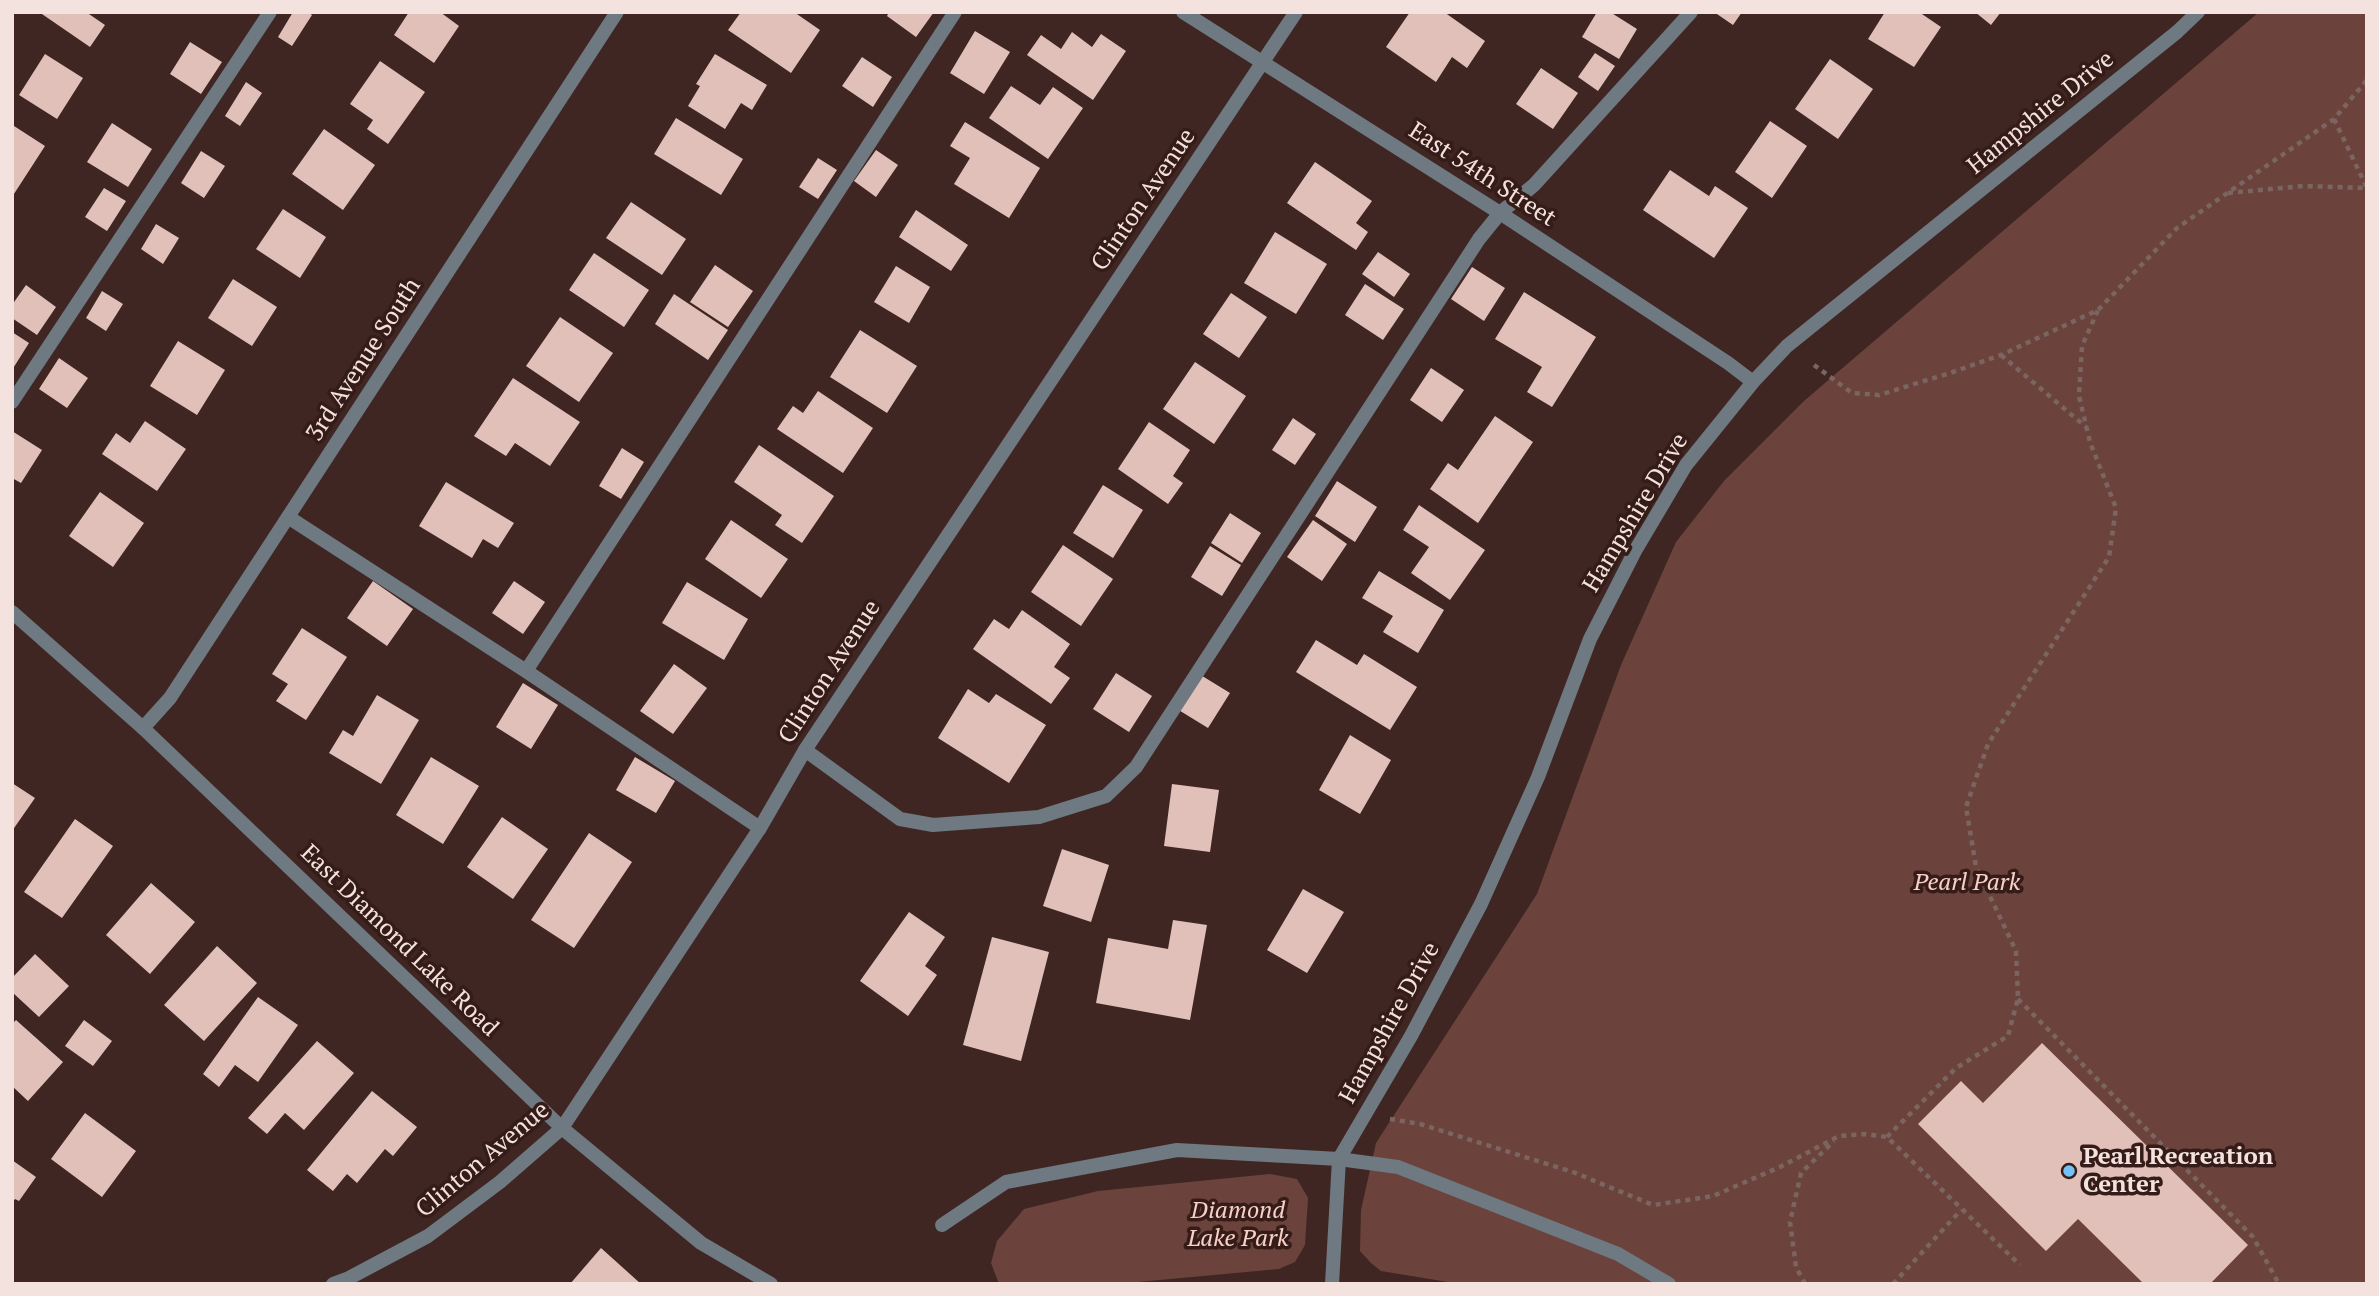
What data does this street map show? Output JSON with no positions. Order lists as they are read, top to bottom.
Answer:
{
  "streets": {
    "street": [
      "Hampshire Drive",
      "East 54th Street",
      "Clinton Avenue",
      "3rd Avenue South",
      "East Diamond Lake Road"
    ]
  },
  "crossings": [
    ["Hampshire Drive", "East 54th Street"],
    ["East 54th Street", "Clinton Avenue"],
    ["Clinton Avenue", "East Diamond Lake Road"],
    ["3rd Avenue South", "East Diamond Lake Road"]
  ],
  "parks": ["Pearl Park", "Diamond Lake Park"],
  "places": ["Pearl Recreation Center"]
}
